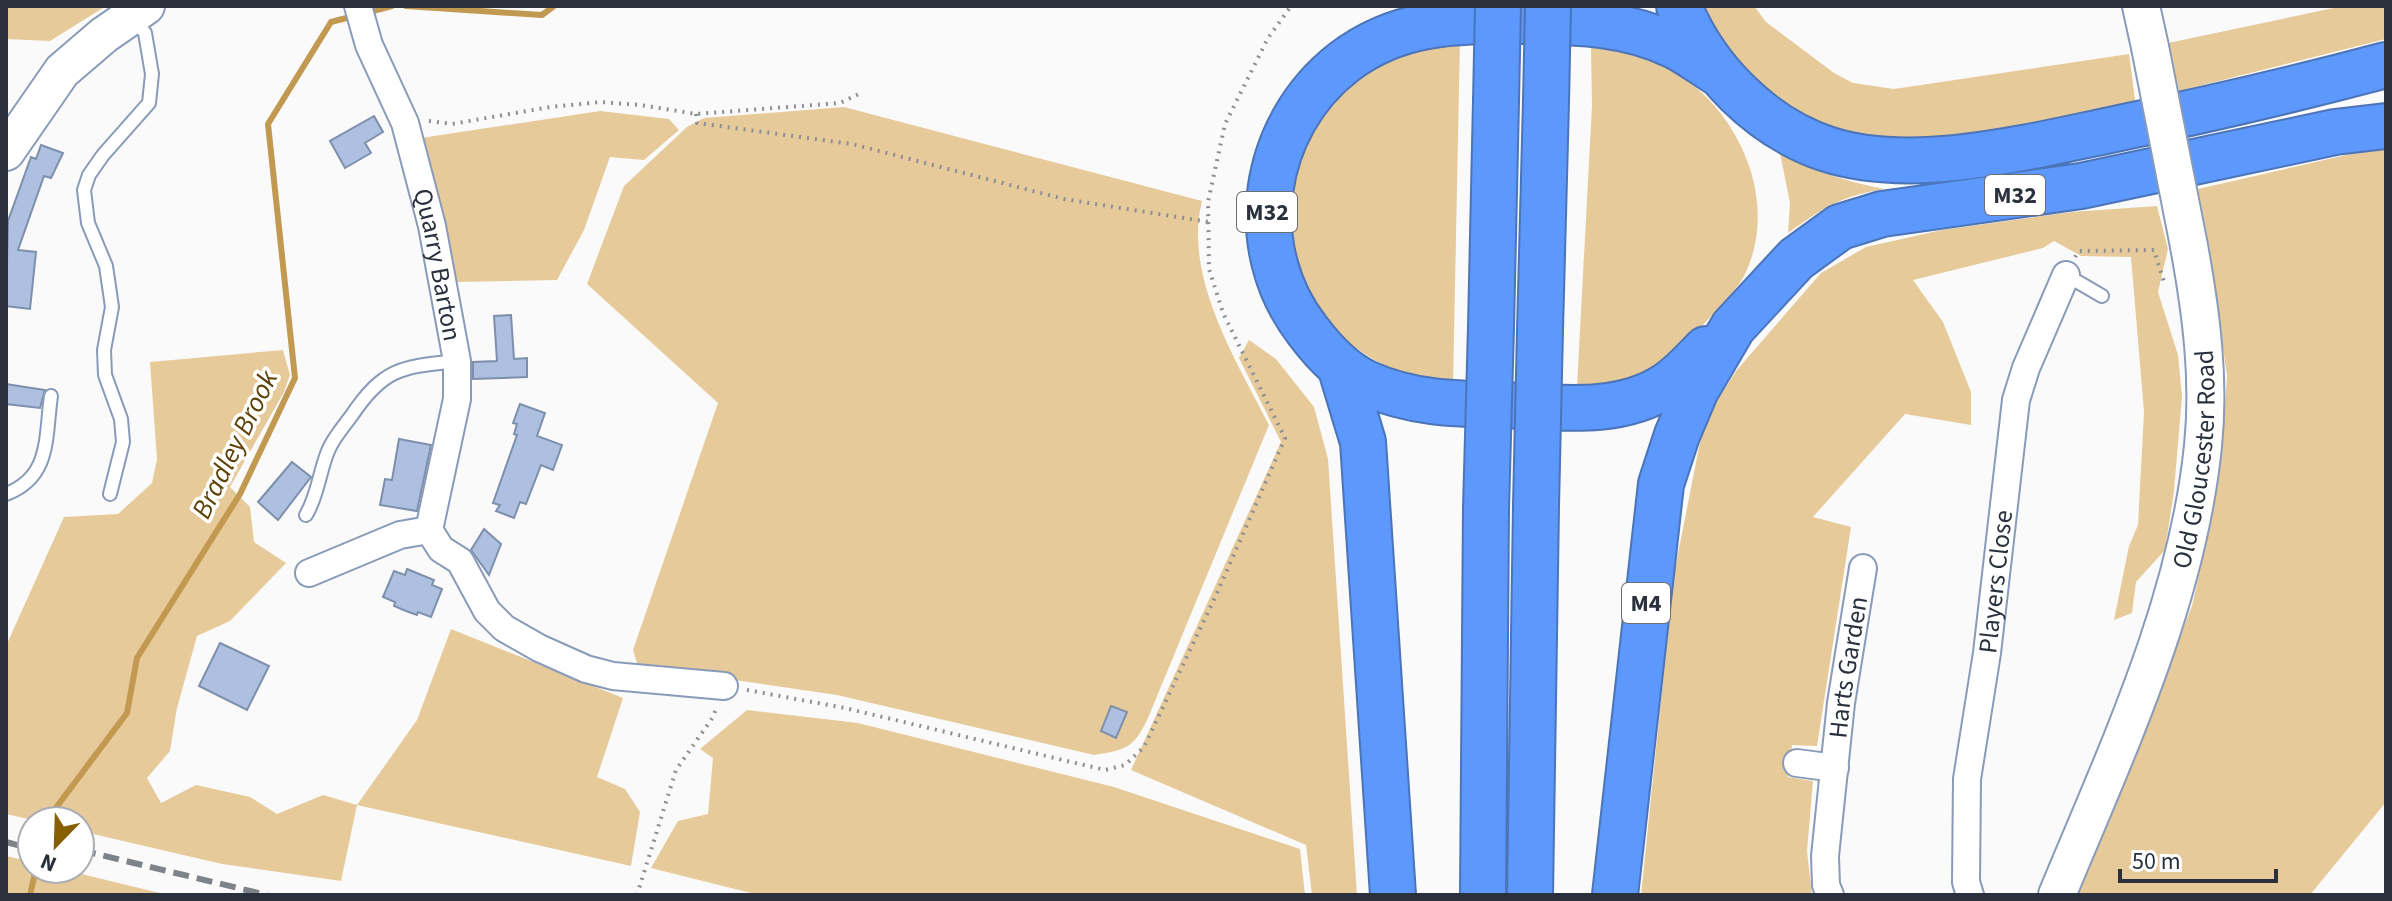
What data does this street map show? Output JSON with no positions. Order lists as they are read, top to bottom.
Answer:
{
  "streets": {
    "highway": ["M32", "M4"],
    "main road": ["Old Gloucester Road"],
    "street": ["Quarry Barton", "Players Close", "Harts Garden"]
  },
  "crossings": [
    ["M32", "M4"]
  ],
  "water": ["Bradley Brook"],
  "scale_bar": "50 m",
  "north": "bottom left"
}
